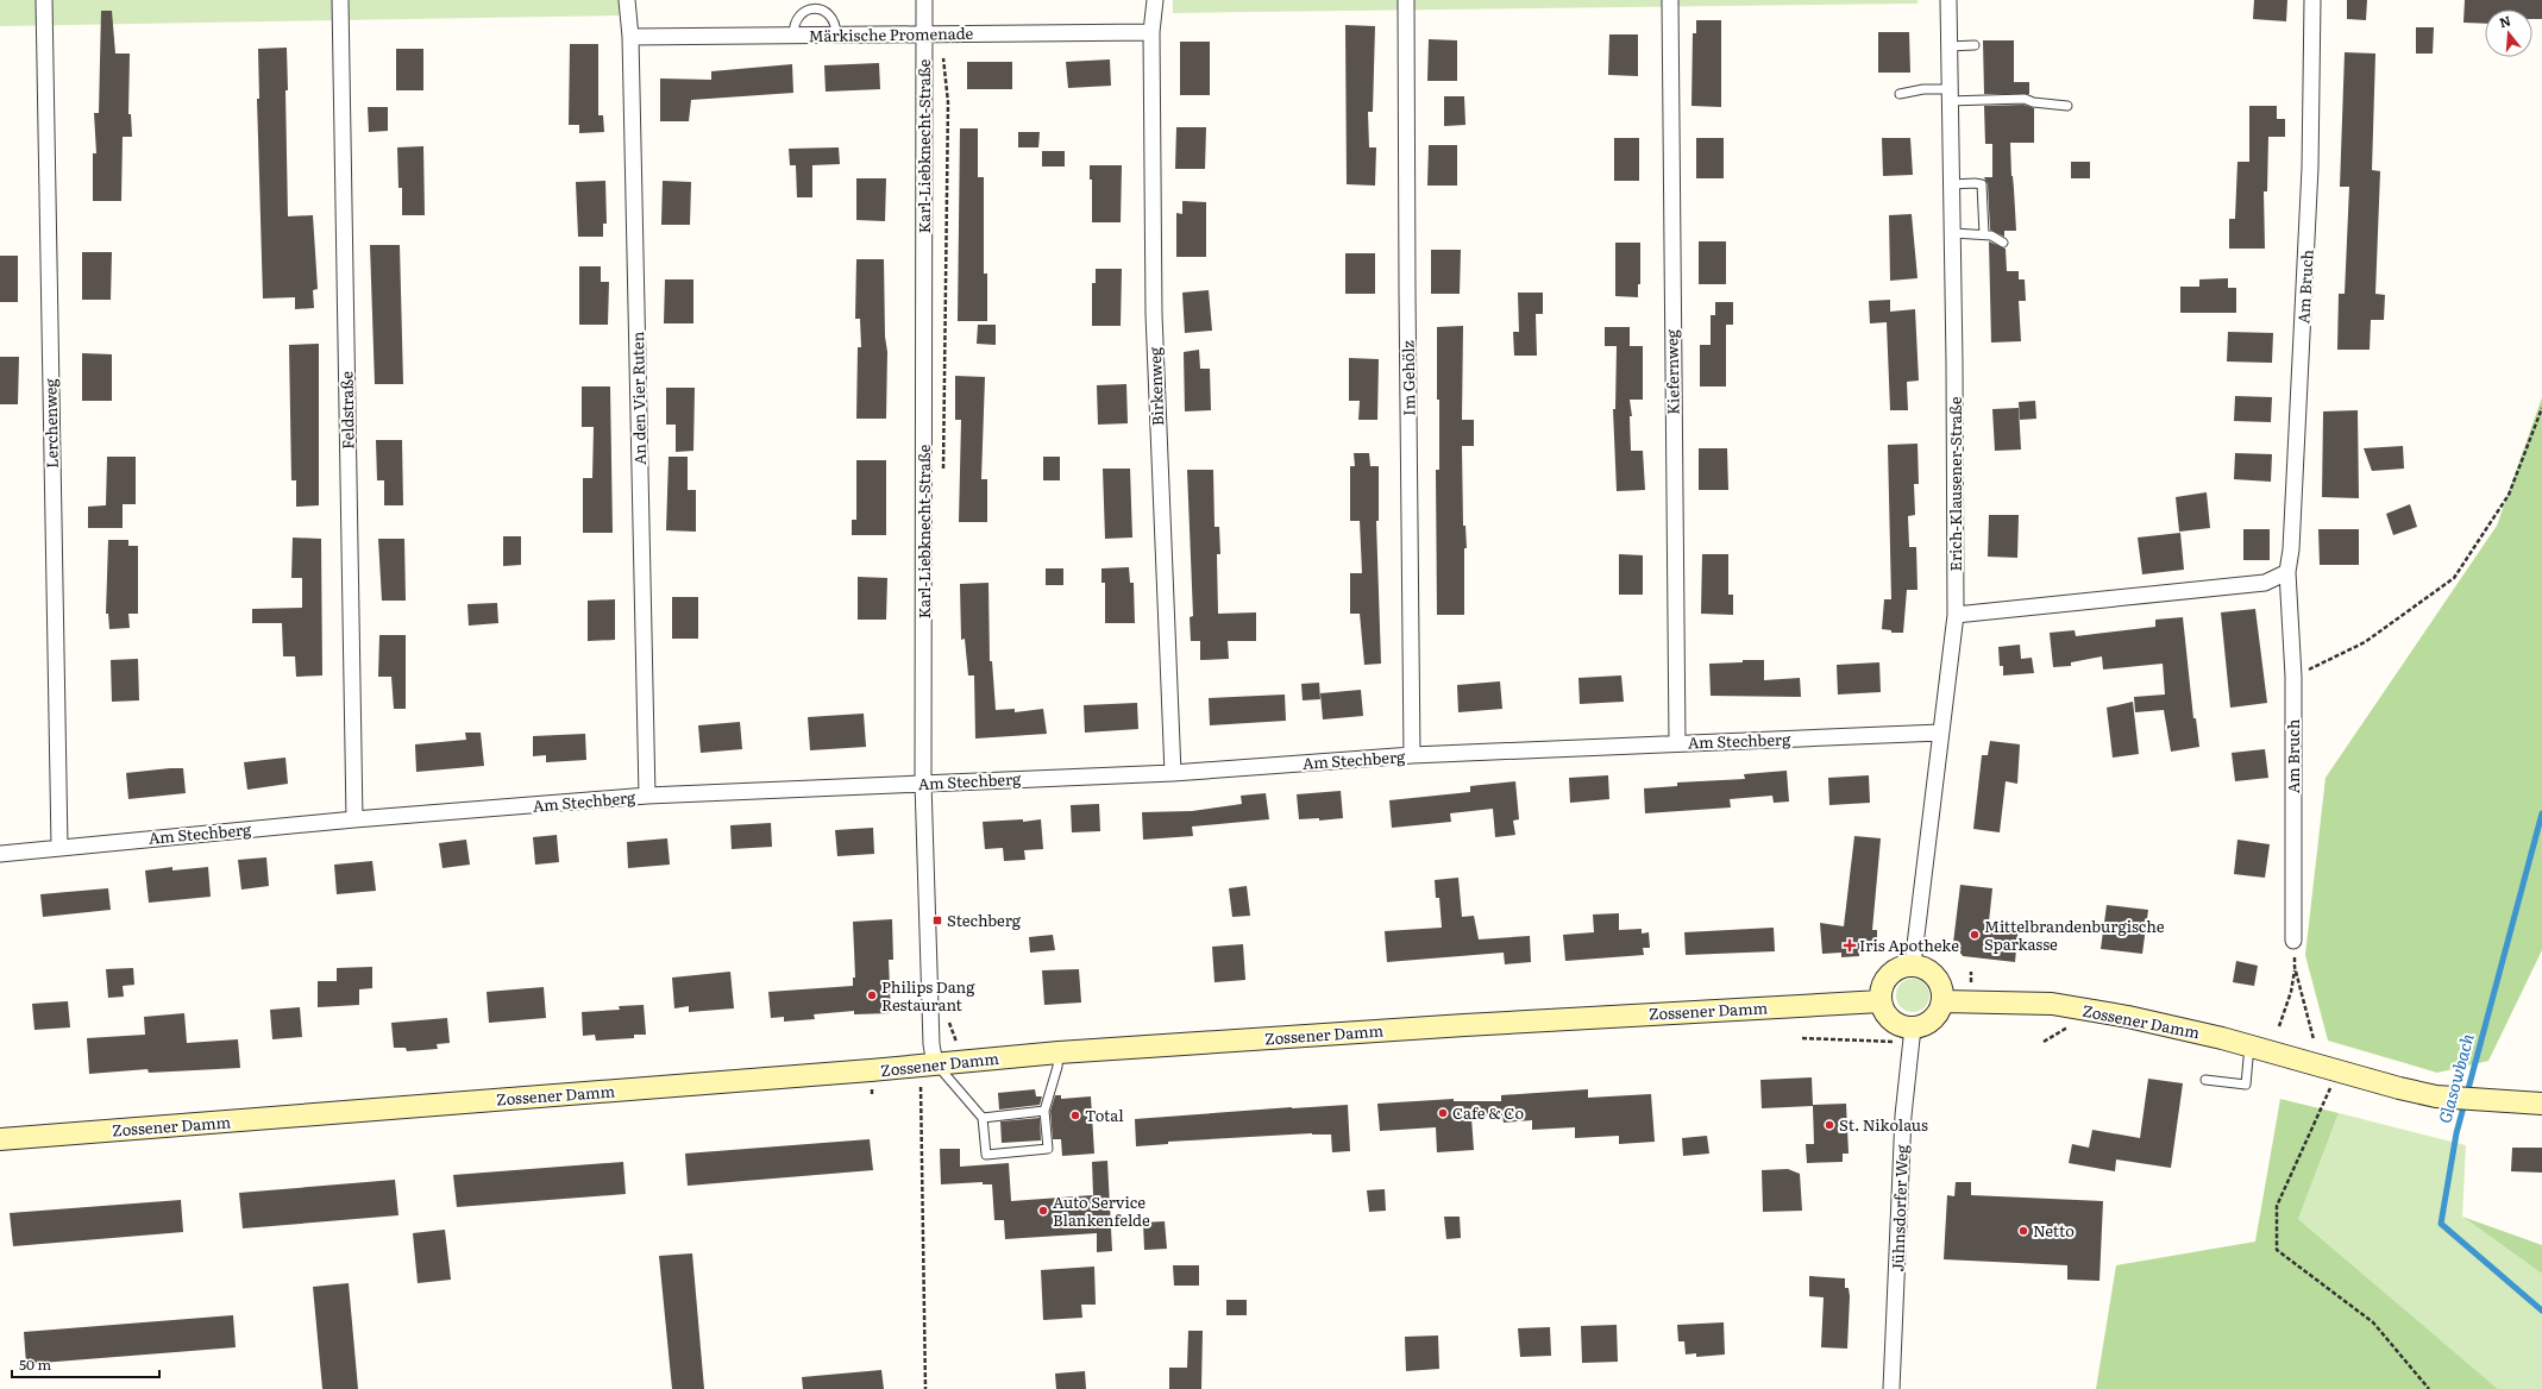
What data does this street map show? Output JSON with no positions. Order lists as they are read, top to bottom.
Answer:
{
  "streets": {
    "main road": ["Zossener Damm"],
    "street": [
      "Märkische Promenade",
      "Karl-Liebknecht-Straße",
      "Am Bruch",
      "Kiefernweg",
      "Im Gehölz",
      "Birkenweg",
      "An den Vier Ruten",
      "Feldstraße",
      "Lerchenweg",
      "Erich-Klausener-Straße",
      "Am Stechberg",
      "Jühnsdorfer Weg"
    ]
  },
  "crossings": [
    ["Märkische Promenade", "Karl-Liebknecht-Straße"],
    ["Märkische Promenade", "Birkenweg"],
    ["Märkische Promenade", "An den Vier Ruten"],
    ["Karl-Liebknecht-Straße", "Am Stechberg"],
    ["Karl-Liebknecht-Straße", "Zossener Damm"],
    ["Kiefernweg", "Am Stechberg"],
    ["Im Gehölz", "Am Stechberg"],
    ["Birkenweg", "Am Stechberg"],
    ["An den Vier Ruten", "Am Stechberg"],
    ["Feldstraße", "Am Stechberg"],
    ["Lerchenweg", "Am Stechberg"],
    ["Erich-Klausener-Straße", "Am Stechberg"],
    ["Erich-Klausener-Straße", "Zossener Damm"],
    ["Erich-Klausener-Straße", "Jühnsdorfer Weg"],
    ["Zossener Damm", "Jühnsdorfer Weg"]
  ],
  "water": ["Glasowbach"],
  "places": {
    "transit": ["Stechberg"],
    "other": [
      "Mittelbrandenburgische Sparkasse",
      "Philips Dang Restaurant",
      "Cafe & Co",
      "Total",
      "St. Nikolaus",
      "Auto Service Blankenfelde",
      "Netto"
    ],
    "health": ["Iris Apotheke"]
  },
  "scale_bar": "50 m",
  "north": "top"
}
